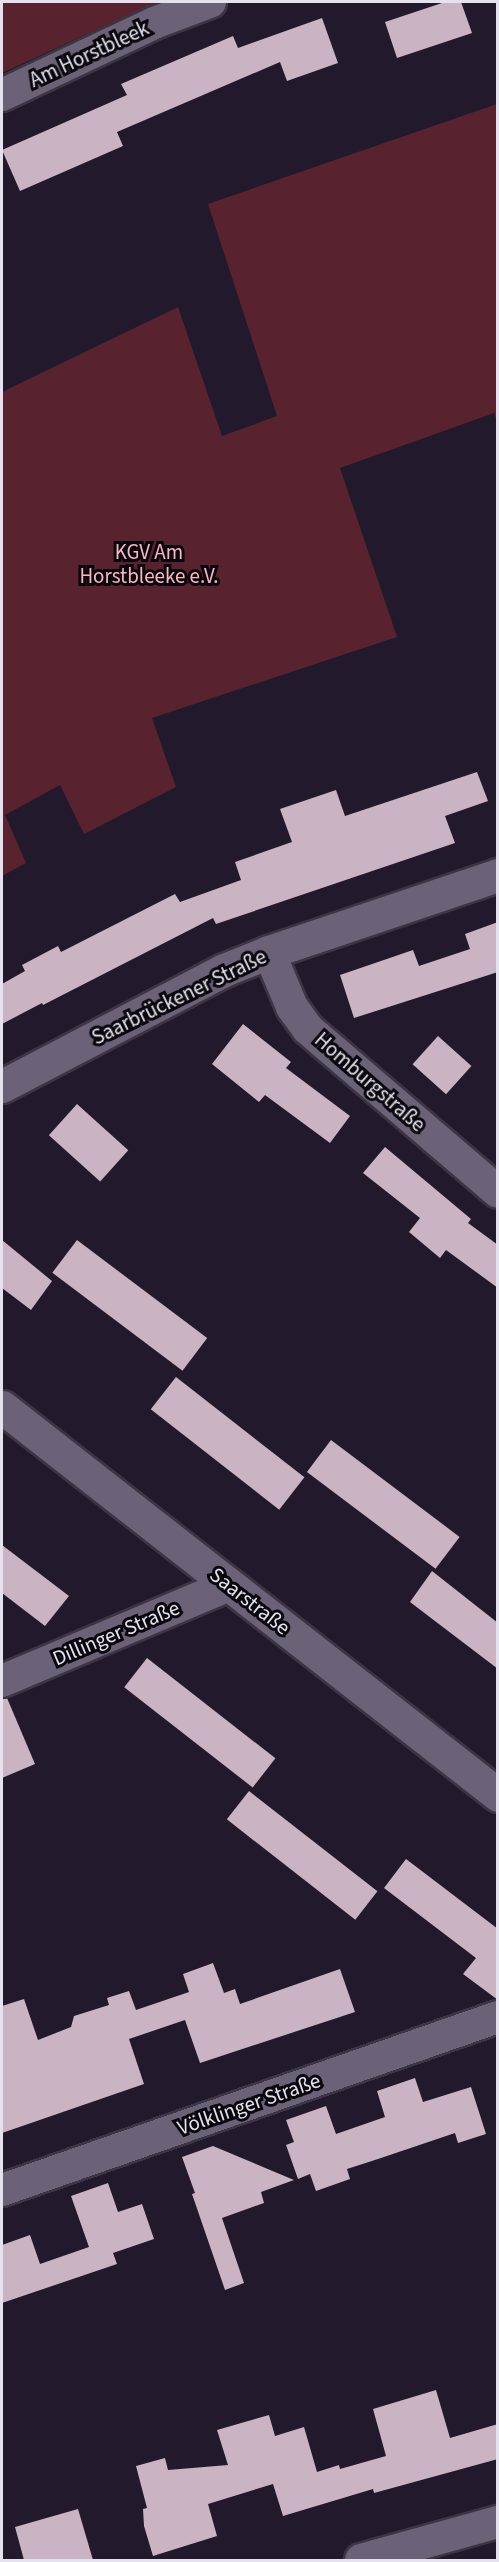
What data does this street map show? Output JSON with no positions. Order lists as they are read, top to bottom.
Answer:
{
  "streets": {
    "street": [
      "Am Horstbleek",
      "Saarbrückener Straße",
      "Homburgstraße",
      "Saarstraße",
      "Dillinger Straße",
      "Völklinger Straße"
    ]
  },
  "crossings": [
    ["Saarbrückener Straße", "Homburgstraße"],
    ["Saarstraße", "Dillinger Straße"]
  ],
  "parks": ["KGV Am Horstbleeke e.V."]
}
